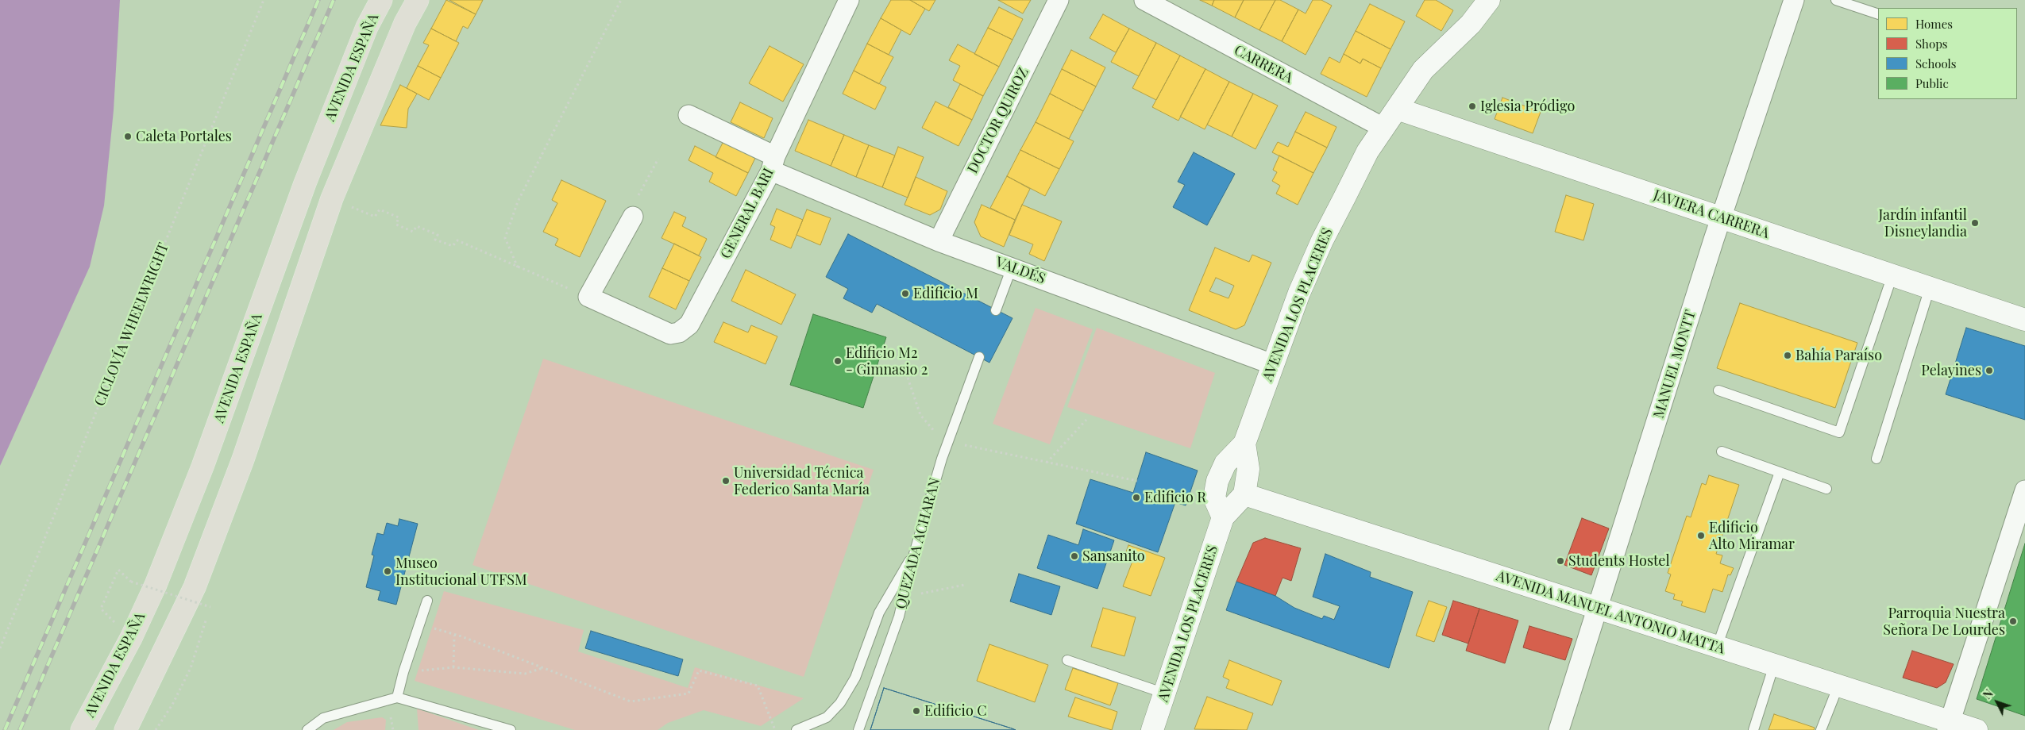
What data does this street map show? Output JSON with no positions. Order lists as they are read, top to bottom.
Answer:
{
  "streets": {
    "main road": [
      "AVENIDA ESPAÑA",
      "JAVIERA CARRERA",
      "AVENIDA LOS PLACERES",
      "AVENIDA MANUEL ANTONIO MATTA"
    ],
    "street": [
      "CARRERA",
      "DOCTOR QUIROZ",
      "GENERAL BARI",
      "VALDÉS",
      "MANUEL MONTT"
    ],
    "lane": ["QUEZADA ACHARAN"],
    "path": ["CICLOVÍA WHEELWRIGHT"]
  },
  "crossings": [
    ["CARRERA", "AVENIDA LOS PLACERES"],
    ["DOCTOR QUIROZ", "VALDÉS"],
    ["GENERAL BARI", "VALDÉS"],
    ["JAVIERA CARRERA", "AVENIDA LOS PLACERES"],
    ["JAVIERA CARRERA", "MANUEL MONTT"],
    ["VALDÉS", "AVENIDA LOS PLACERES"],
    ["AVENIDA LOS PLACERES", "AVENIDA MANUEL ANTONIO MATTA"],
    ["MANUEL MONTT", "AVENIDA MANUEL ANTONIO MATTA"]
  ],
  "places": [
    "Iglesia Pródigo",
    "Caleta Portales",
    "Jardín infantil Disneylandia",
    "Edificio M",
    "Bahía Paraíso",
    "Edificio M2 - Gimnasio 2",
    "Pelayines",
    "Universidad Técnica Federico Santa María",
    "Edificio R",
    "Edificio Alto Miramar",
    "Sansanito",
    "Students Hostel",
    "Museo Institucional UTFSM",
    "Parroquia Nuestra Señora De Lourdes",
    "Edificio C"
  ],
  "legend": [
    "Homes",
    "Shops",
    "Schools",
    "Public"
  ],
  "north": "top left"
}
